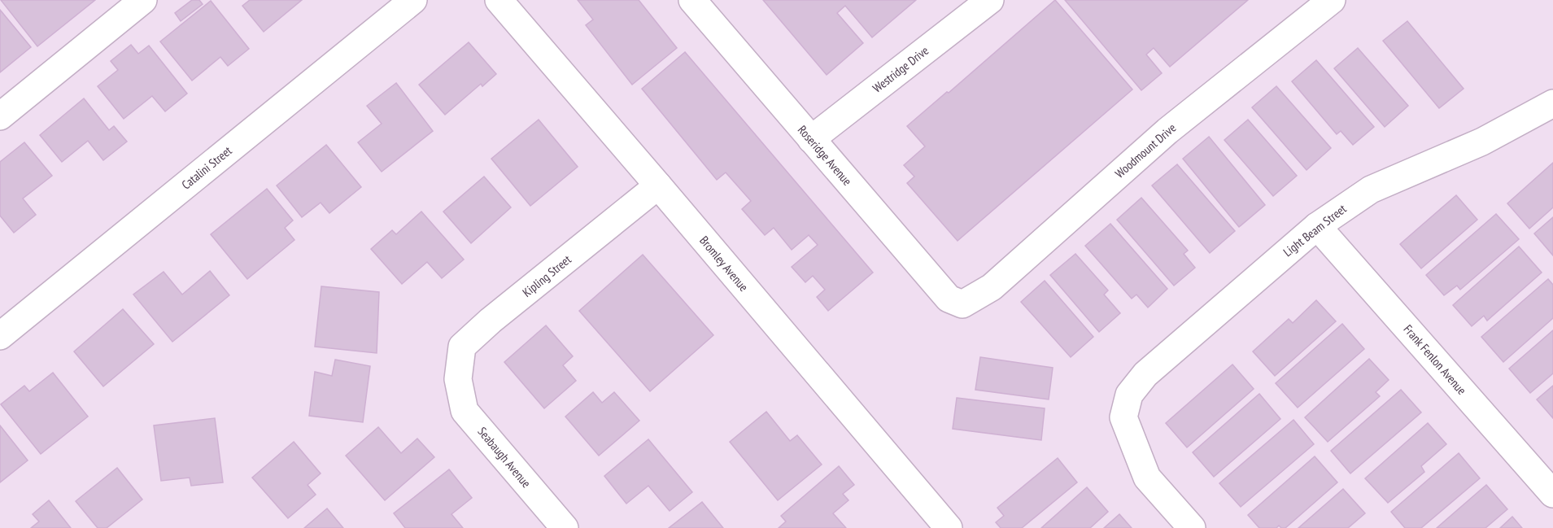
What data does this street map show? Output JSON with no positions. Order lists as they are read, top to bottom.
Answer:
{
  "streets": {
    "street": [
      "Westridge Drive",
      "Woodmount Drive",
      "Roseridge Avenue",
      "Catalini Street",
      "Light Beam Street",
      "Bromley Avenue",
      "Kipling Street",
      "Frank Fenlon Avenue",
      "Seabaugh Avenue"
    ]
  },
  "crossings": [
    ["Westridge Drive", "Roseridge Avenue"],
    ["Woodmount Drive", "Roseridge Avenue"],
    ["Light Beam Street", "Frank Fenlon Avenue"],
    ["Bromley Avenue", "Kipling Street"],
    ["Kipling Street", "Seabaugh Avenue"]
  ]
}
